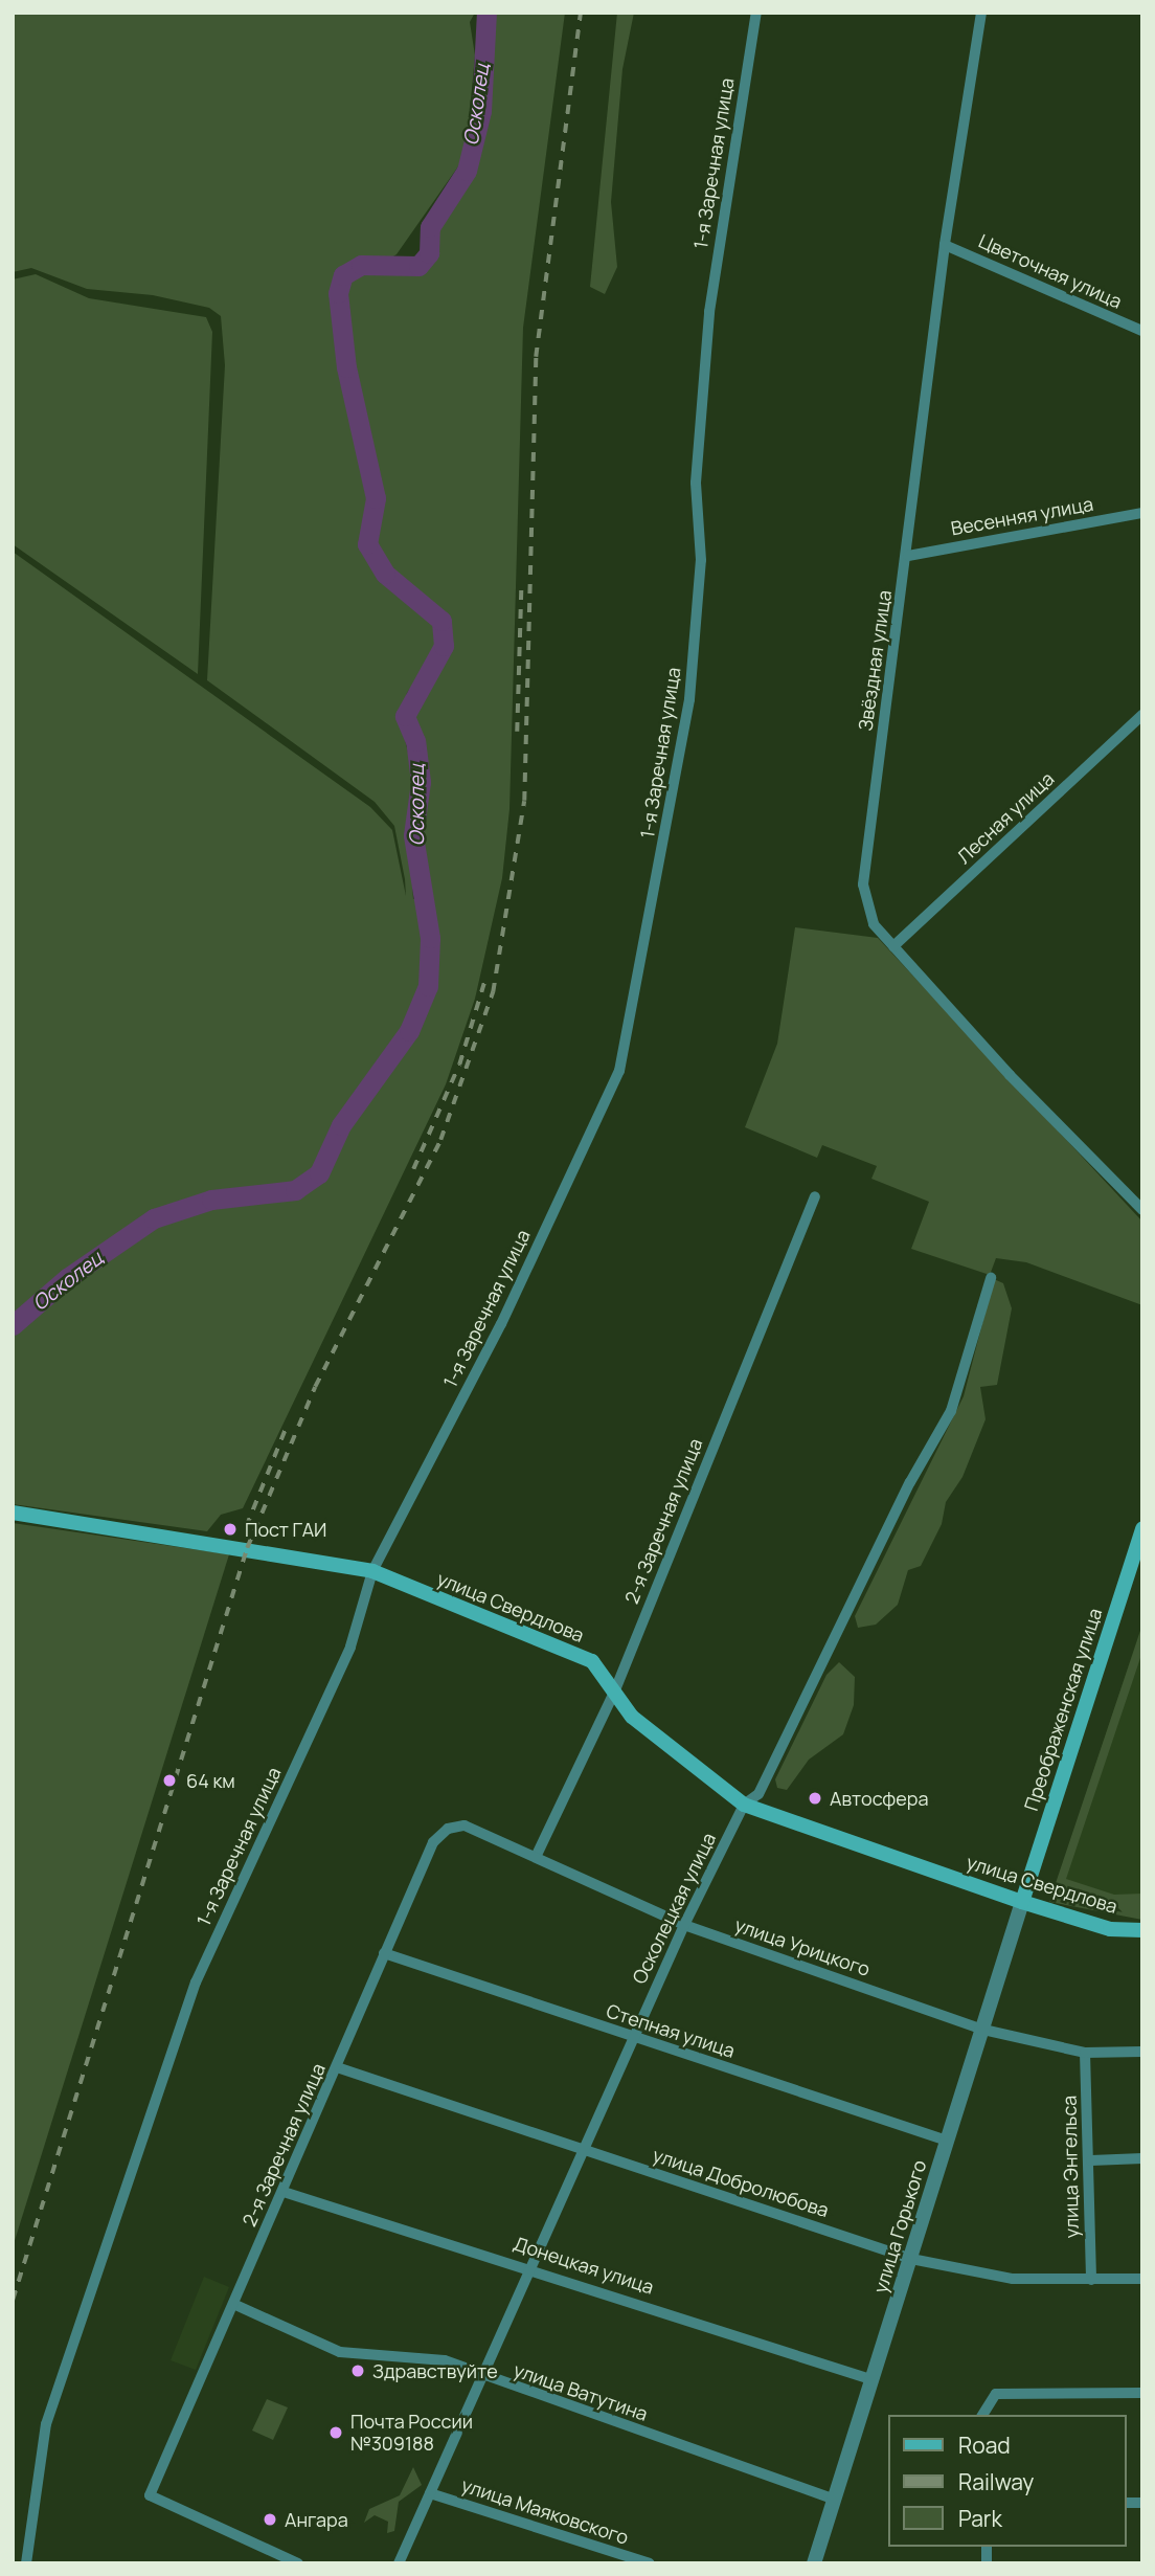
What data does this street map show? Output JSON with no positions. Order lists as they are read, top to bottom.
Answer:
{
  "streets": {
    "main road": ["улица Свердлова", "Преображенская улица"],
    "street": [
      "1-я Заречная улица",
      "Цветочная улица",
      "Весенняя улица",
      "Звёздная улица",
      "Лесная улица",
      "2-я Заречная улица",
      "Осколецкая улица",
      "улица Урицкого",
      "Степная улица",
      "улица Энгельса",
      "улица Добролюбова",
      "улица Горького",
      "Донецкая улица",
      "улица Ватутина",
      "улица Маяковского"
    ]
  },
  "crossings": [
    ["1-я Заречная улица", "улица Свердлова"],
    ["Цветочная улица", "Звёздная улица"],
    ["Весенняя улица", "Звёздная улица"],
    ["Звёздная улица", "Лесная улица"],
    ["2-я Заречная улица", "улица Свердлова"],
    ["2-я Заречная улица", "улица Урицкого"],
    ["2-я Заречная улица", "Степная улица"],
    ["2-я Заречная улица", "улица Добролюбова"],
    ["2-я Заречная улица", "Донецкая улица"],
    ["2-я Заречная улица", "улица Ватутина"],
    ["улица Свердлова", "Преображенская улица"],
    ["улица Свердлова", "Осколецкая улица"],
    ["улица Свердлова", "улица Горького"],
    ["Преображенская улица", "улица Горького"],
    ["Осколецкая улица", "улица Урицкого"],
    ["Осколецкая улица", "Степная улица"],
    ["Осколецкая улица", "улица Добролюбова"],
    ["Осколецкая улица", "Донецкая улица"],
    ["Осколецкая улица", "улица Ватутина"],
    ["Осколецкая улица", "улица Маяковского"],
    ["улица Урицкого", "улица Энгельса"],
    ["улица Урицкого", "улица Горького"],
    ["Степная улица", "улица Горького"],
    ["улица Энгельса", "улица Добролюбова"],
    ["улица Добролюбова", "улица Горького"],
    ["улица Горького", "Донецкая улица"],
    ["улица Горького", "улица Ватутина"]
  ],
  "water": ["Осколец"],
  "places": [
    "Пост ГАИ",
    "64 км",
    "Автосфера",
    "Здравствуйте",
    "Почта России №309188",
    "Ангара"
  ],
  "legend": ["Road", "Railway", "Park"]
}
